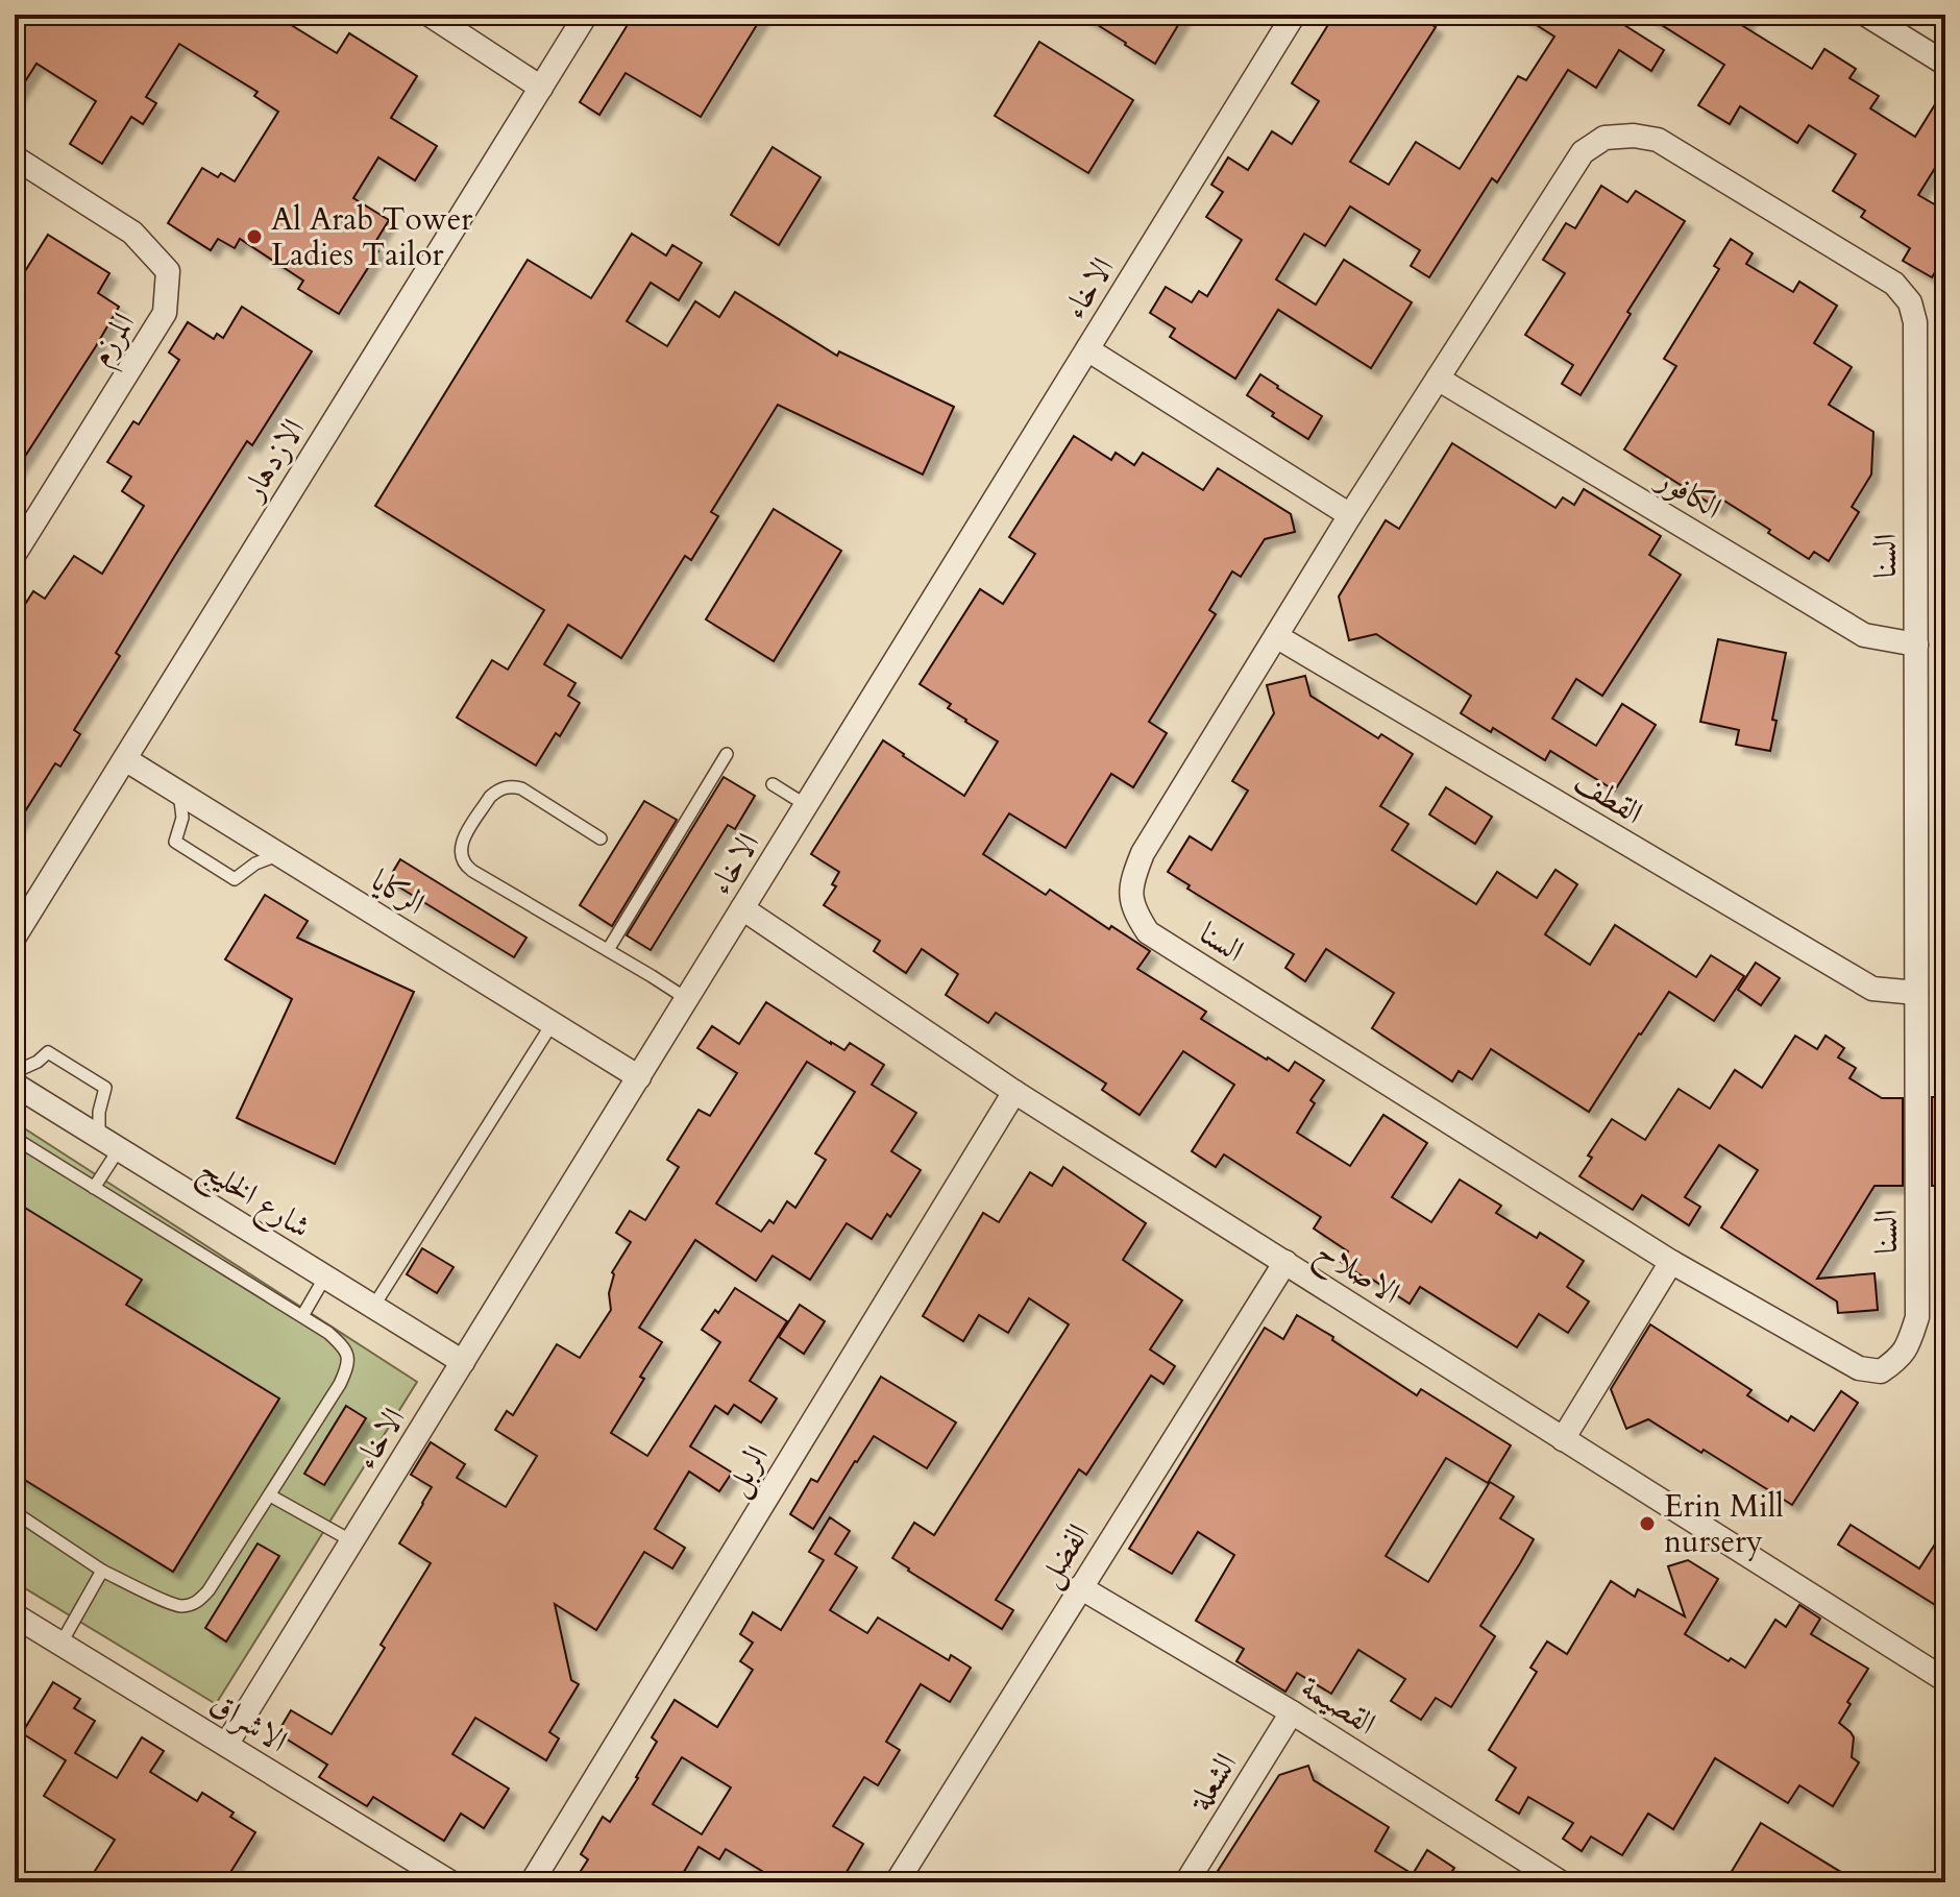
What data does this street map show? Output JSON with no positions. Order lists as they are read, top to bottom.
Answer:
{
  "streets": {
    "street": [
      "الاخاء",
      "المرزم",
      "الازدهار",
      "الكافور",
      "السنا",
      "القطف",
      "الركايا",
      "شارع الخليج",
      "الاصلاح",
      "الربل",
      "الفضل",
      "القصيمة",
      "الاشراق",
      "الشعلة"
    ]
  },
  "crossings": [
    ["الاخاء", "الركايا"],
    ["الاخاء", "شارع الخليج"],
    ["الاخاء", "الاصلاح"],
    ["الاخاء", "الاشراق"],
    ["الازدهار", "الركايا"],
    ["الكافور", "السنا"],
    ["السنا", "القطف"],
    ["الاصلاح", "الربل"],
    ["الاصلاح", "الفضل"],
    ["الفضل", "القصيمة"],
    ["القصيمة", "الشعلة"]
  ],
  "places": ["Al Arab Tower Ladies Tailor", "Erin Mill nursery"]
}
